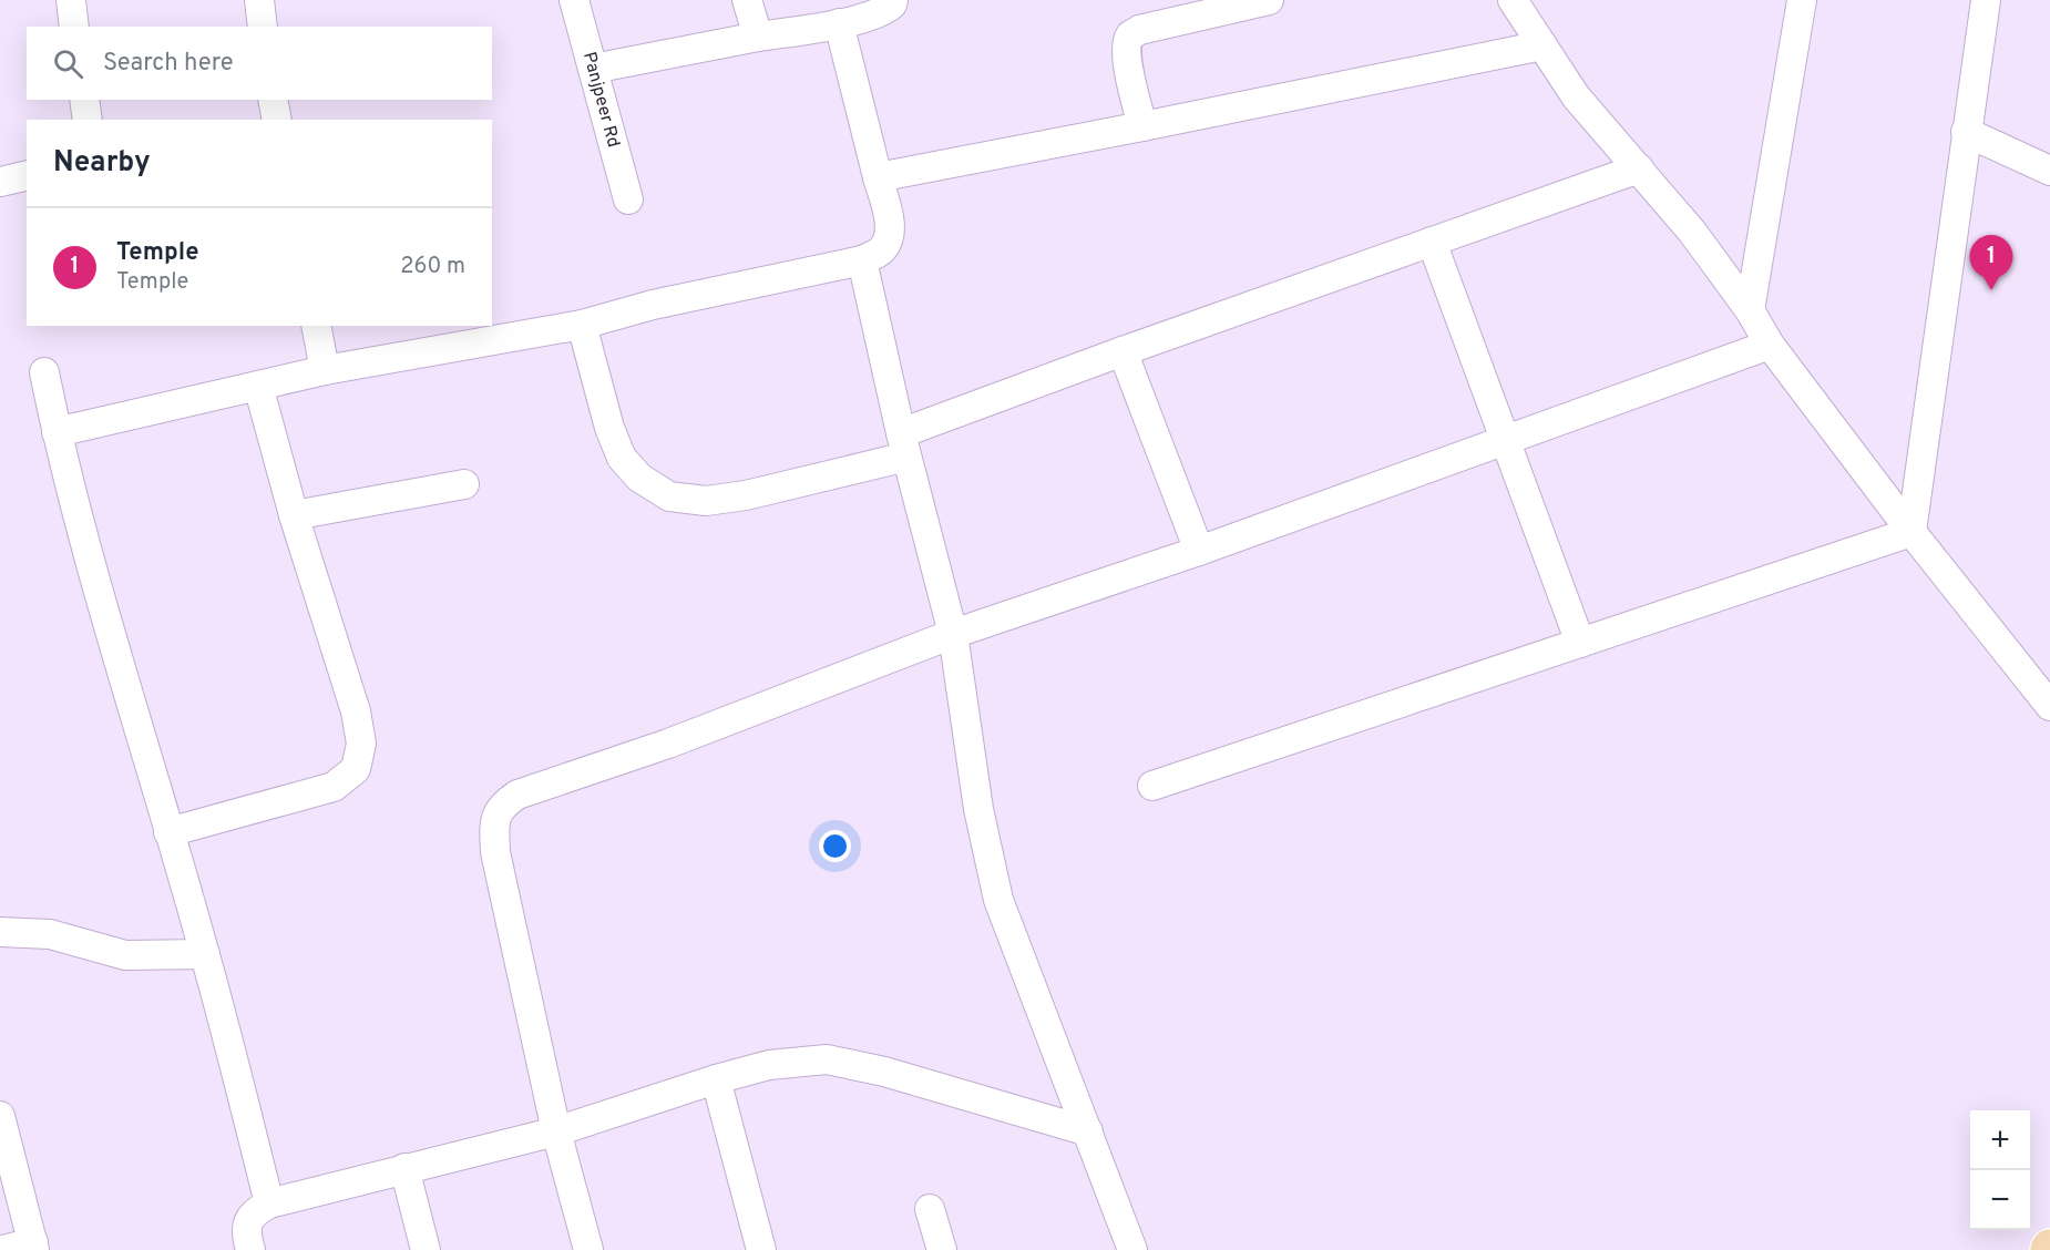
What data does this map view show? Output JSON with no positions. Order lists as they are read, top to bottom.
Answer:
{
  "streets": {
    "street": ["Panjpeer Rd"]
  },
  "page": {
    "search": "Search here",
    "heading": "Nearby",
    "list": [
      {
        "mark": "1",
        "name": "Temple",
        "note": "Temple",
        "value": "260 m"
      }
    ],
    "pins": "1",
    "map_buttons": ["+", "−"]
  }
}
